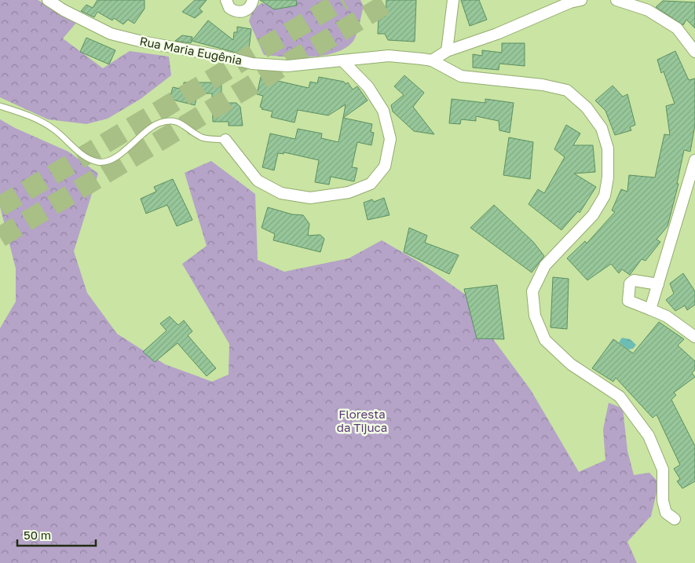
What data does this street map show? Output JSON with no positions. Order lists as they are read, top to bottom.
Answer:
{
  "streets": {
    "street": ["Rua Maria Eugênia"]
  },
  "parks": ["Floresta da Tijuca"],
  "scale_bar": "50 m"
}
